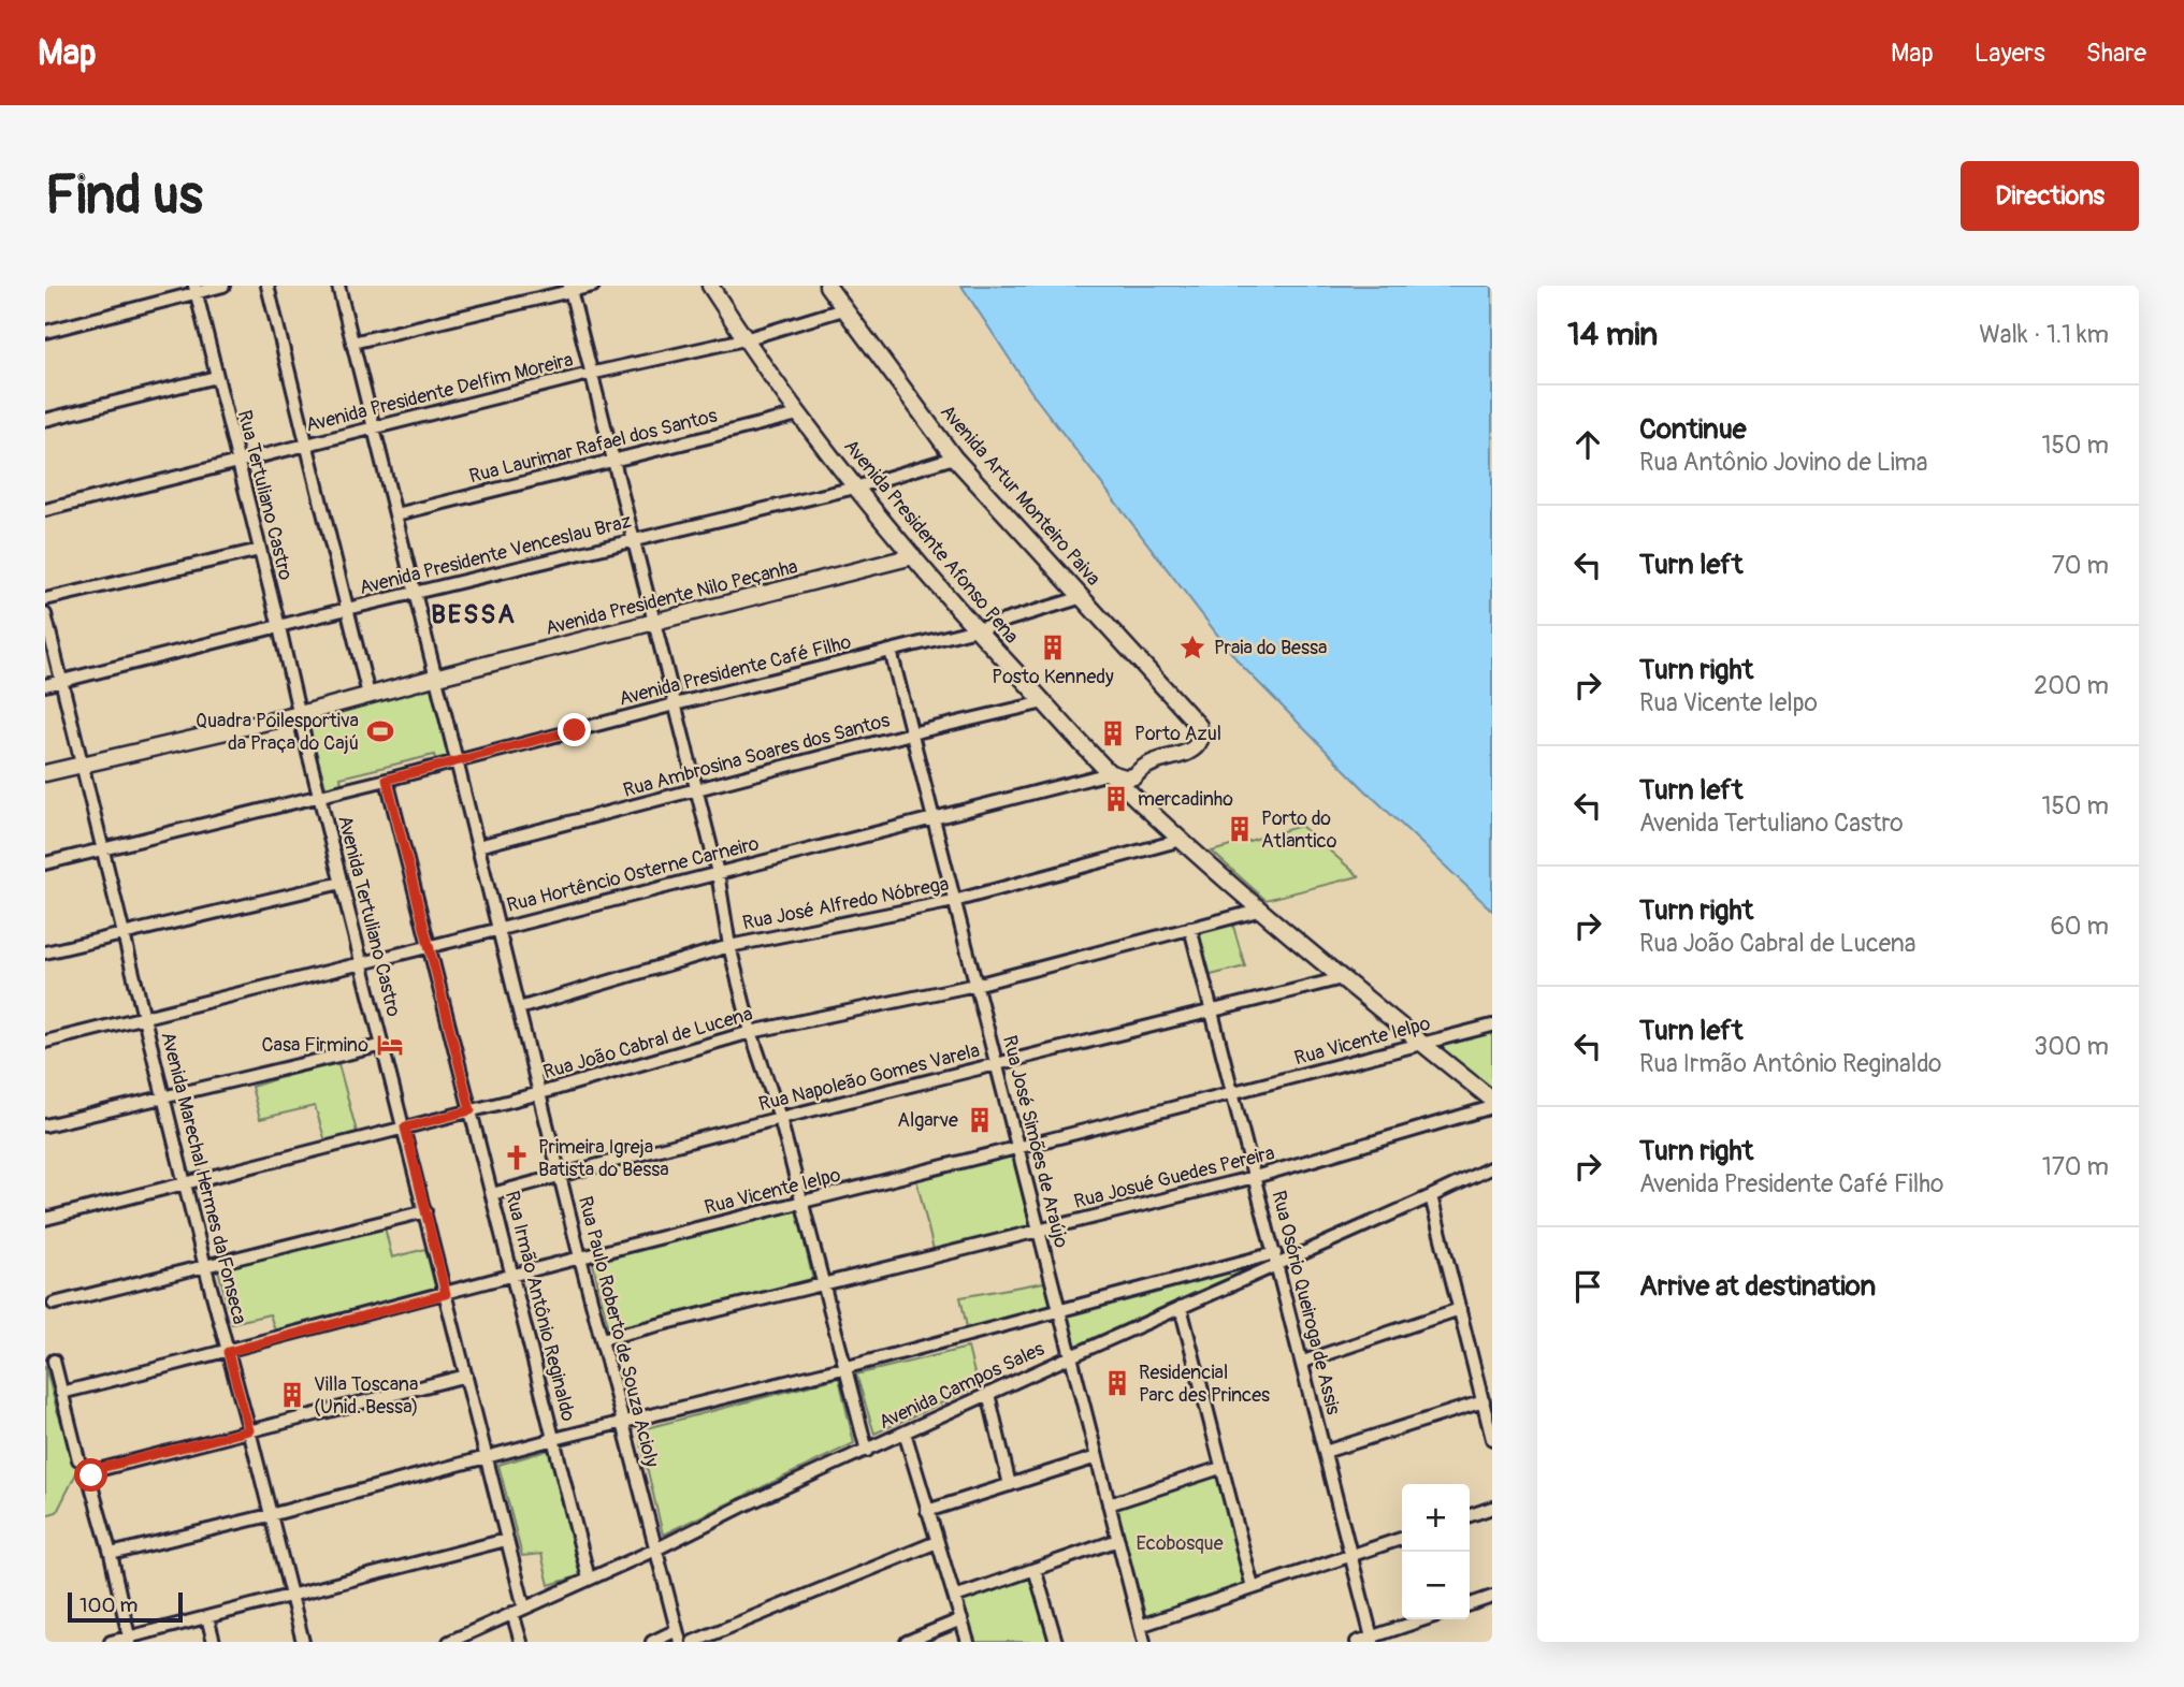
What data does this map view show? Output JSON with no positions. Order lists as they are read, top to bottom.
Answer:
{
  "streets": {
    "main road": [
      "Avenida Artur Monteiro Paiva",
      "Avenida Presidente Afonso Pena",
      "Avenida Presidente Nilo Peçanha",
      "Rua Hortêncio Osterne Carneiro"
    ],
    "street": [
      "Avenida Presidente Delfim Moreira",
      "Rua Laurimar Rafael dos Santos",
      "Rua Tertuliano Castro",
      "Avenida Presidente Venceslau Braz",
      "Avenida Presidente Café Filho",
      "Rua Ambrosina Soares dos Santos",
      "Rua José Alfredo Nóbrega",
      "Avenida Tertuliano Castro",
      "Rua Vicente Ielpo",
      "Rua João Cabral de Lucena",
      "Rua Napoleão Gomes Varela",
      "Rua José Simões de Araújo",
      "Rua Josué Guedes Pereira",
      "Avenida Marechal Hermes da Fonseca",
      "Rua Osório Queiroga de Assis",
      "Rua Irmão Antônio Reginaldo",
      "Rua Paulo Roberto de Souza Acioly",
      "Avenida Campos Sales"
    ]
  },
  "crossings": [
    ["Avenida Presidente Delfim Moreira", "Rua Tertuliano Castro"],
    ["Avenida Presidente Delfim Moreira", "Avenida Artur Monteiro Paiva"],
    ["Avenida Presidente Delfim Moreira", "Avenida Presidente Afonso Pena"],
    ["Avenida Presidente Delfim Moreira", "Rua Paulo Roberto de Souza Acioly"],
    ["Rua Laurimar Rafael dos Santos", "Avenida Presidente Afonso Pena"],
    ["Rua Laurimar Rafael dos Santos", "Rua Paulo Roberto de Souza Acioly"],
    ["Rua Tertuliano Castro", "Avenida Presidente Venceslau Braz"],
    ["Rua Tertuliano Castro", "Avenida Presidente Nilo Peçanha"],
    ["Rua Tertuliano Castro", "Avenida Tertuliano Castro"],
    ["Avenida Artur Monteiro Paiva", "Avenida Presidente Afonso Pena"],
    ["Avenida Artur Monteiro Paiva", "Avenida Presidente Venceslau Braz"],
    ["Avenida Artur Monteiro Paiva", "Avenida Presidente Café Filho"],
    ["Avenida Artur Monteiro Paiva", "Rua Hortêncio Osterne Carneiro"],
    ["Avenida Presidente Afonso Pena", "Avenida Presidente Venceslau Braz"],
    ["Avenida Presidente Afonso Pena", "Avenida Presidente Nilo Peçanha"],
    ["Avenida Presidente Afonso Pena", "Avenida Presidente Café Filho"],
    ["Avenida Presidente Afonso Pena", "Rua Ambrosina Soares dos Santos"],
    ["Avenida Presidente Afonso Pena", "Rua Hortêncio Osterne Carneiro"],
    ["Avenida Presidente Afonso Pena", "Rua José Alfredo Nóbrega"],
    ["Avenida Presidente Afonso Pena", "Rua Vicente Ielpo"],
    ["Avenida Presidente Afonso Pena", "Rua João Cabral de Lucena"],
    ["Avenida Presidente Afonso Pena", "Rua Napoleão Gomes Varela"],
    ["Avenida Presidente Venceslau Braz", "Avenida Marechal Hermes da Fonseca"],
    ["Avenida Presidente Venceslau Braz", "Rua Paulo Roberto de Souza Acioly"],
    ["Avenida Presidente Nilo Peçanha", "Avenida Tertuliano Castro"],
    ["Avenida Presidente Nilo Peçanha", "Avenida Marechal Hermes da Fonseca"],
    ["Avenida Presidente Nilo Peçanha", "Rua Paulo Roberto de Souza Acioly"],
    ["Avenida Presidente Café Filho", "Avenida Tertuliano Castro"],
    ["Avenida Presidente Café Filho", "Rua José Simões de Araújo"],
    ["Avenida Presidente Café Filho", "Avenida Marechal Hermes da Fonseca"],
    ["Avenida Presidente Café Filho", "Rua Irmão Antônio Reginaldo"],
    ["Avenida Presidente Café Filho", "Rua Paulo Roberto de Souza Acioly"],
    ["Rua Ambrosina Soares dos Santos", "Rua José Simões de Araújo"],
    ["Rua Ambrosina Soares dos Santos", "Rua Paulo Roberto de Souza Acioly"],
    ["Rua Hortêncio Osterne Carneiro", "Avenida Tertuliano Castro"],
    ["Rua Hortêncio Osterne Carneiro", "Rua José Simões de Araújo"],
    ["Rua Hortêncio Osterne Carneiro", "Avenida Marechal Hermes da Fonseca"],
    ["Rua Hortêncio Osterne Carneiro", "Rua Irmão Antônio Reginaldo"],
    ["Rua Hortêncio Osterne Carneiro", "Rua Paulo Roberto de Souza Acioly"],
    ["Rua José Alfredo Nóbrega", "Rua José Simões de Araújo"],
    ["Rua José Alfredo Nóbrega", "Rua Paulo Roberto de Souza Acioly"],
    ["Avenida Tertuliano Castro", "Rua Vicente Ielpo"],
    ["Avenida Tertuliano Castro", "Rua João Cabral de Lucena"],
    ["Avenida Tertuliano Castro", "Avenida Campos Sales"],
    ["Rua Vicente Ielpo", "Rua José Simões de Araújo"],
    ["Rua Vicente Ielpo", "Avenida Marechal Hermes da Fonseca"],
    ["Rua Vicente Ielpo", "Rua Osório Queiroga de Assis"],
    ["Rua Vicente Ielpo", "Rua Irmão Antônio Reginaldo"],
    ["Rua Vicente Ielpo", "Rua Paulo Roberto de Souza Acioly"],
    ["Rua João Cabral de Lucena", "Rua José Simões de Araújo"],
    ["Rua João Cabral de Lucena", "Avenida Marechal Hermes da Fonseca"],
    ["Rua João Cabral de Lucena", "Rua Osório Queiroga de Assis"],
    ["Rua João Cabral de Lucena", "Rua Irmão Antônio Reginaldo"],
    ["Rua João Cabral de Lucena", "Rua Paulo Roberto de Souza Acioly"],
    ["Rua Napoleão Gomes Varela", "Rua José Simões de Araújo"],
    ["Rua Napoleão Gomes Varela", "Rua Osório Queiroga de Assis"],
    ["Rua Napoleão Gomes Varela", "Rua Irmão Antônio Reginaldo"],
    ["Rua Napoleão Gomes Varela", "Rua Paulo Roberto de Souza Acioly"],
    ["Rua José Simões de Araújo", "Rua Josué Guedes Pereira"],
    ["Rua José Simões de Araújo", "Avenida Campos Sales"],
    ["Rua Josué Guedes Pereira", "Rua Osório Queiroga de Assis"],
    ["Rua Josué Guedes Pereira", "Rua Paulo Roberto de Souza Acioly"],
    ["Rua Osório Queiroga de Assis", "Avenida Campos Sales"],
    ["Rua Irmão Antônio Reginaldo", "Avenida Campos Sales"],
    ["Rua Paulo Roberto de Souza Acioly", "Avenida Campos Sales"]
  ],
  "districts": ["BESSA"],
  "parks": ["Ecobosque"],
  "places": {
    "building": [
      "Posto Kennedy",
      "Porto Azul",
      "mercadinho",
      "Porto do Atlantico",
      "Algarve",
      "Residencial Parc des Princes",
      "Villa Toscana (Unid. Bessa)"
    ],
    "place": ["Praia do Bessa"],
    "sports": ["Quadra Poilesportiva da Praça do Cajú"],
    "hotel": ["Casa Firmino"],
    "church": ["Primeira Igreja Batista do Bessa"]
  },
  "scale_bar": "100 m",
  "page": {
    "header": "Map",
    "nav": ["Map", "Layers", "Share"],
    "buttons": "Directions",
    "title": "Find us",
    "heading": ["14 min", "Walk · 1.1 km"],
    "list": [
      ["Continue", "Rua Antônio Jovino de Lima", "150 m"],
      ["Turn left", "70 m"],
      ["Turn right", "Rua Vicente Ielpo", "200 m"],
      ["Turn left", "Avenida Tertuliano Castro", "150 m"],
      ["Turn right", "Rua João Cabral de Lucena", "60 m"],
      ["Turn left", "Rua Irmão Antônio Reginaldo", "300 m"],
      ["Turn right", "Avenida Presidente Café Filho", "170 m"],
      "Arrive at destination"
    ],
    "map_buttons": ["+", "−"],
    "scale": "100 m"
  }
}
